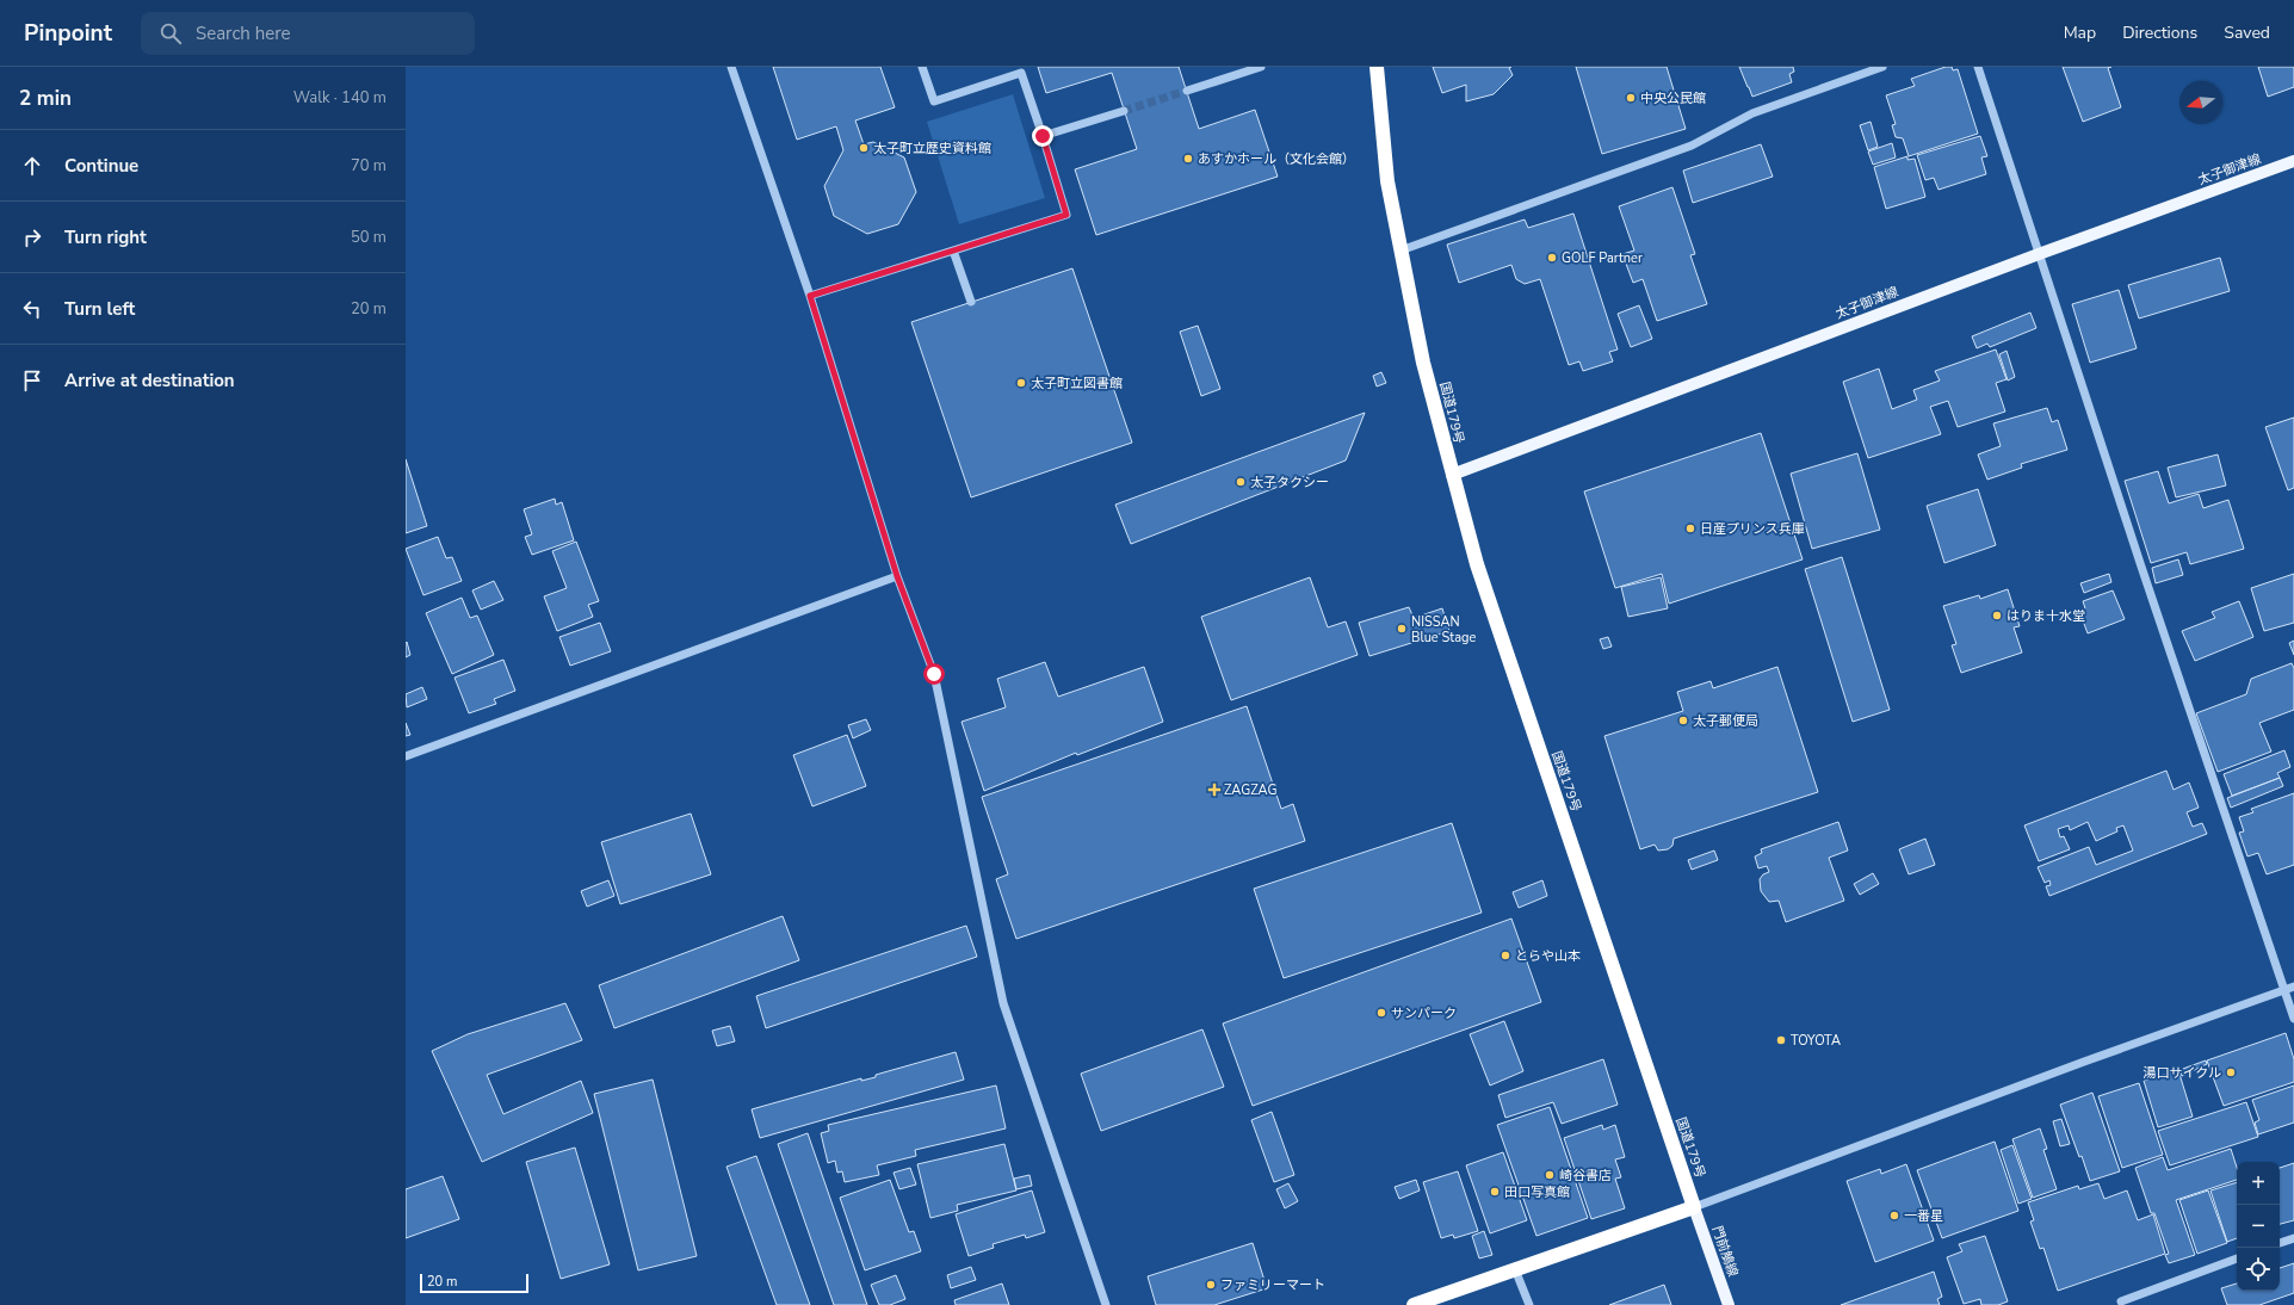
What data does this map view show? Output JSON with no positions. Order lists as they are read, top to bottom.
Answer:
{
  "streets": {
    "highway": ["国道179号"],
    "main road": ["太子御津線", "門前鵤線"]
  },
  "crossings": [
    ["太子御津線", "国道179号"],
    ["国道179号", "門前鵤線"]
  ],
  "places": {
    "other": [
      "中央公民館",
      "太子町立歴史資料館",
      "あすかホール（文化会館）",
      "GOLF Partner",
      "太子町立図書館",
      "太子タクシー",
      "日産プリンス兵庫",
      "はりま十水堂",
      "NISSAN Blue Stage",
      "太子郵便局",
      "とらや山本",
      "サンパーク",
      "TOYOTA",
      "湯口サイクル",
      "崎谷書店",
      "田口写真館",
      "一番星",
      "ファミリーマート"
    ],
    "health": ["ZAGZAG"]
  },
  "scale_bar": "20 m",
  "north": "left",
  "page": {
    "header": "Pinpoint",
    "search": "Search here",
    "nav": ["Map", "Directions", "Saved"],
    "heading": ["2 min", "Walk · 140 m"],
    "list": [
      ["Continue", "70 m"],
      ["Turn right", "50 m"],
      ["Turn left", "20 m"],
      "Arrive at destination"
    ],
    "map_buttons": ["+", "−"],
    "scale": "20 m"
  }
}
